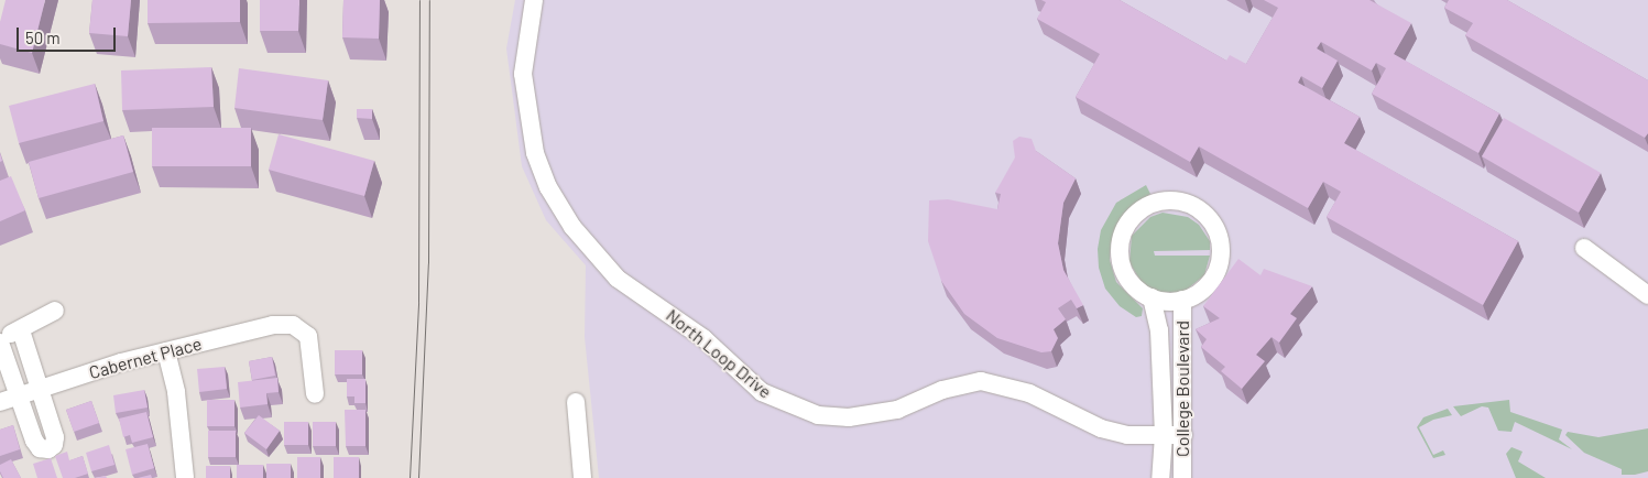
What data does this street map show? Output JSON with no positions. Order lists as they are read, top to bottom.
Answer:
{
  "streets": {
    "street": ["North Loop Drive", "Cabernet Place", "College Boulevard"]
  },
  "crossings": [
    ["North Loop Drive", "College Boulevard"]
  ],
  "scale_bar": "50 m"
}
